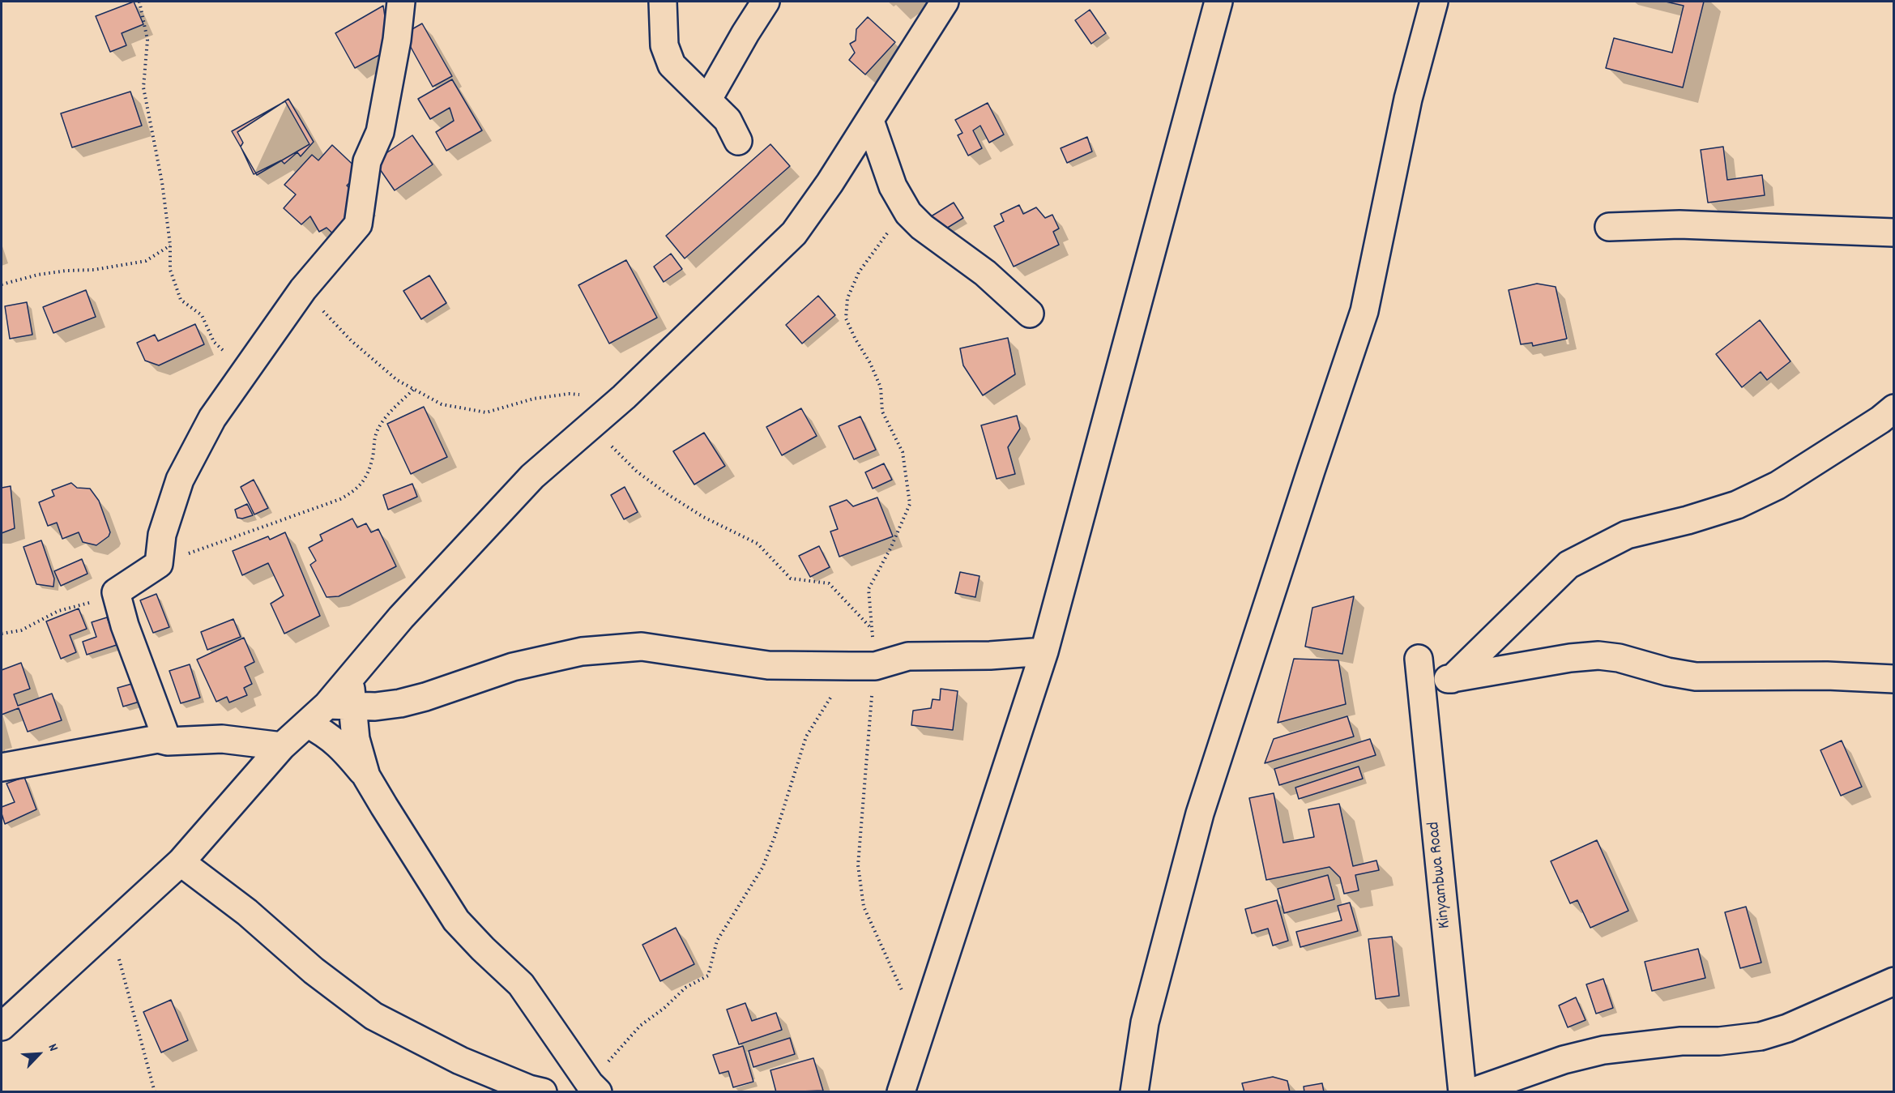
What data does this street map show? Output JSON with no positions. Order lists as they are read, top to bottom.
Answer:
{
  "streets": {
    "street": ["Kinyambwa Road"]
  },
  "north": "top right"
}
